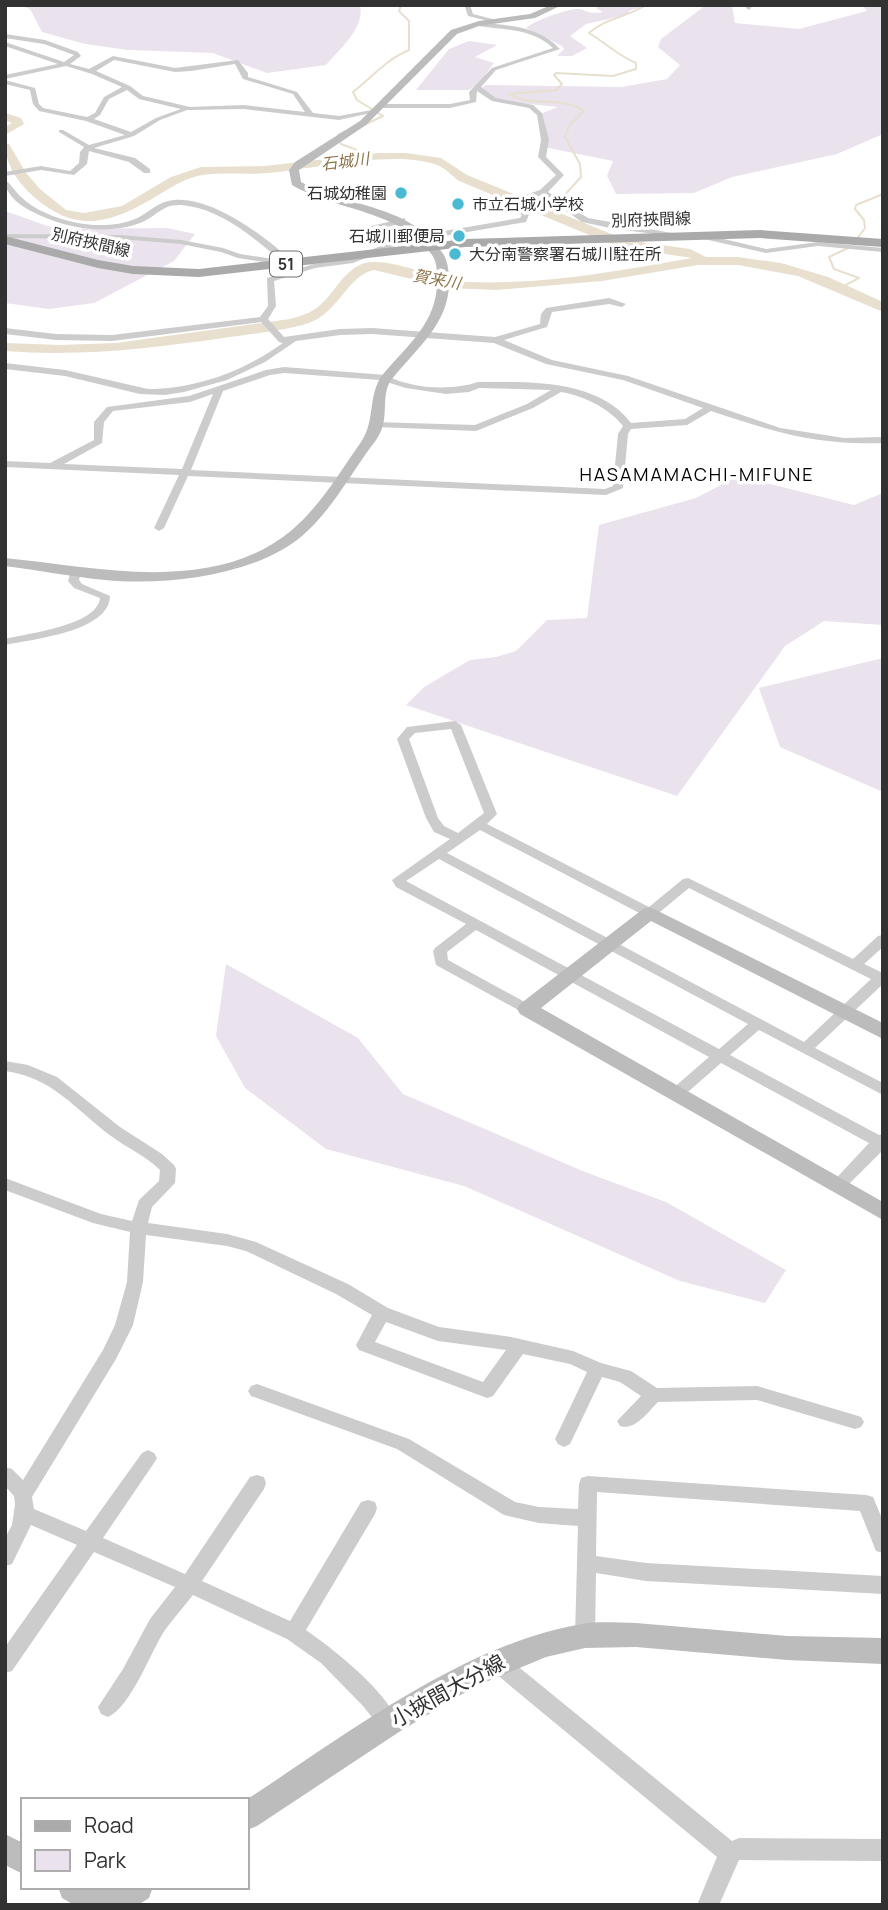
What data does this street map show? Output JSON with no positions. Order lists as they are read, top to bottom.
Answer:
{
  "streets": {
    "main road": ["別府挾間線", "51"],
    "street": ["小挾間大分線"]
  },
  "districts": ["HASAMAMACHI-MIFUNE"],
  "water": ["石城川", "賀来川"],
  "places": [
    "石城幼稚園",
    "市立石城小学校",
    "石城川郵便局",
    "大分南警察署石城川駐在所"
  ],
  "legend": ["Road", "Park"]
}
